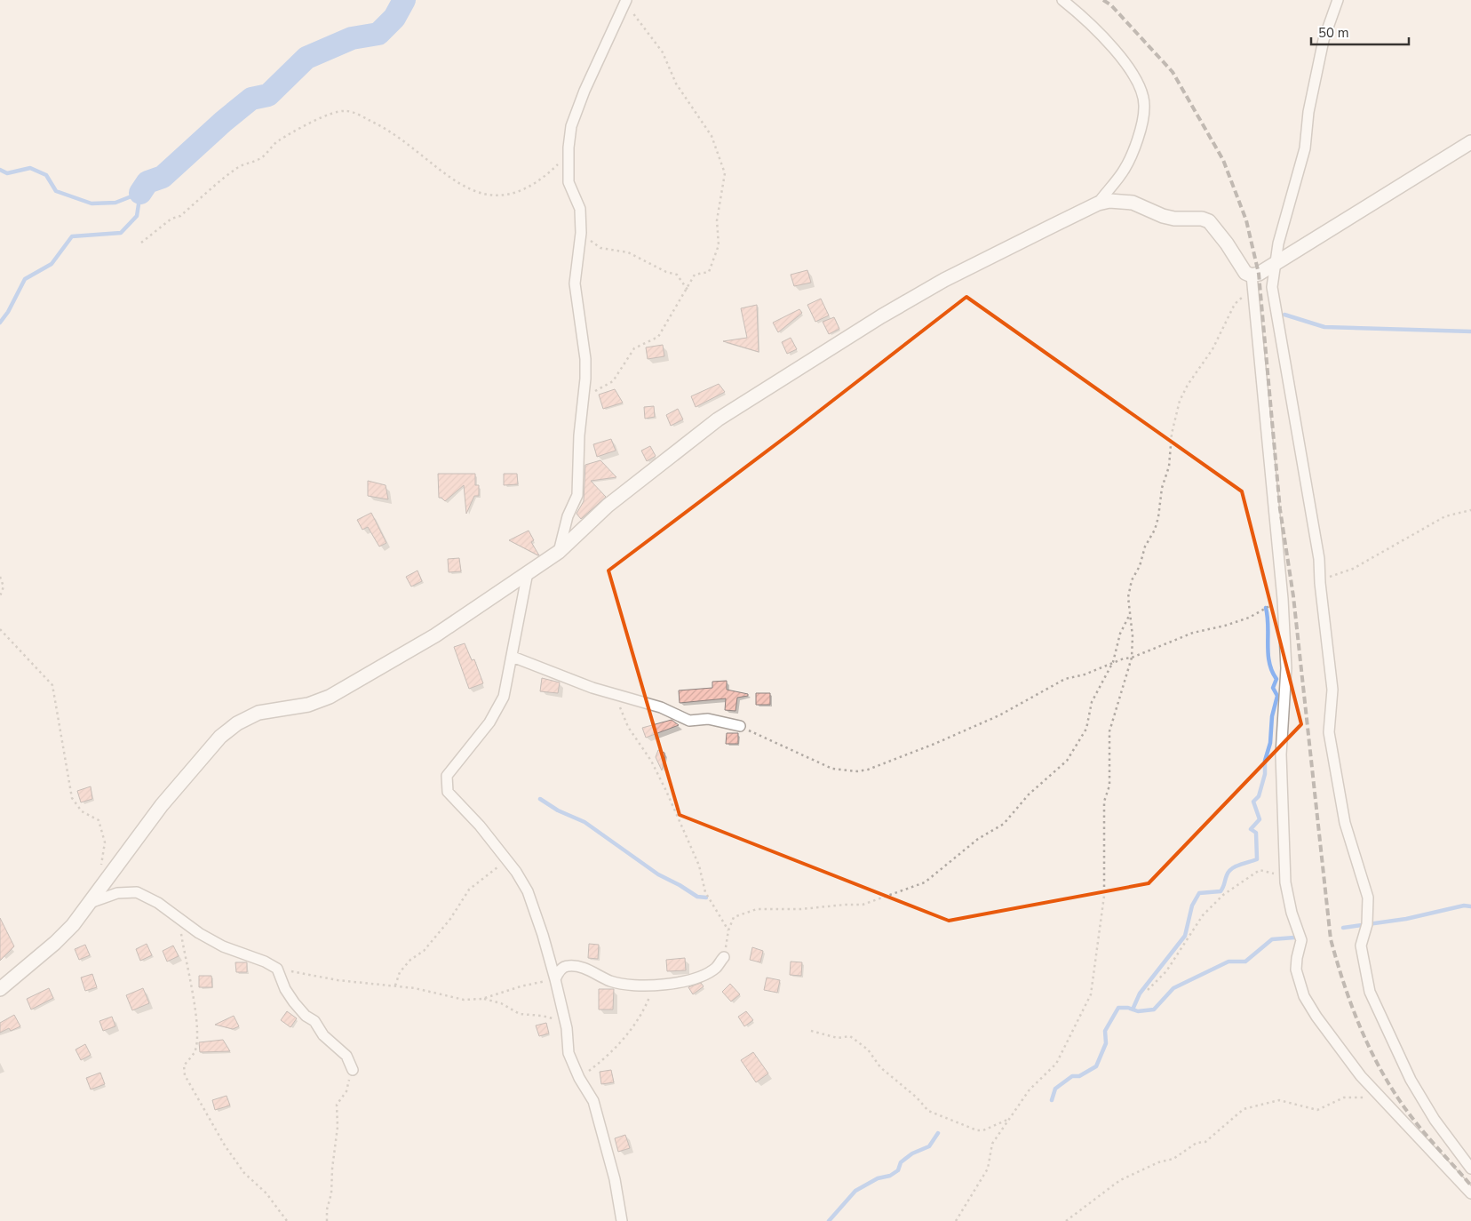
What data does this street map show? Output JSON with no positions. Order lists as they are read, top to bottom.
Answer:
{
  "scale_bar": "50 m"
}
